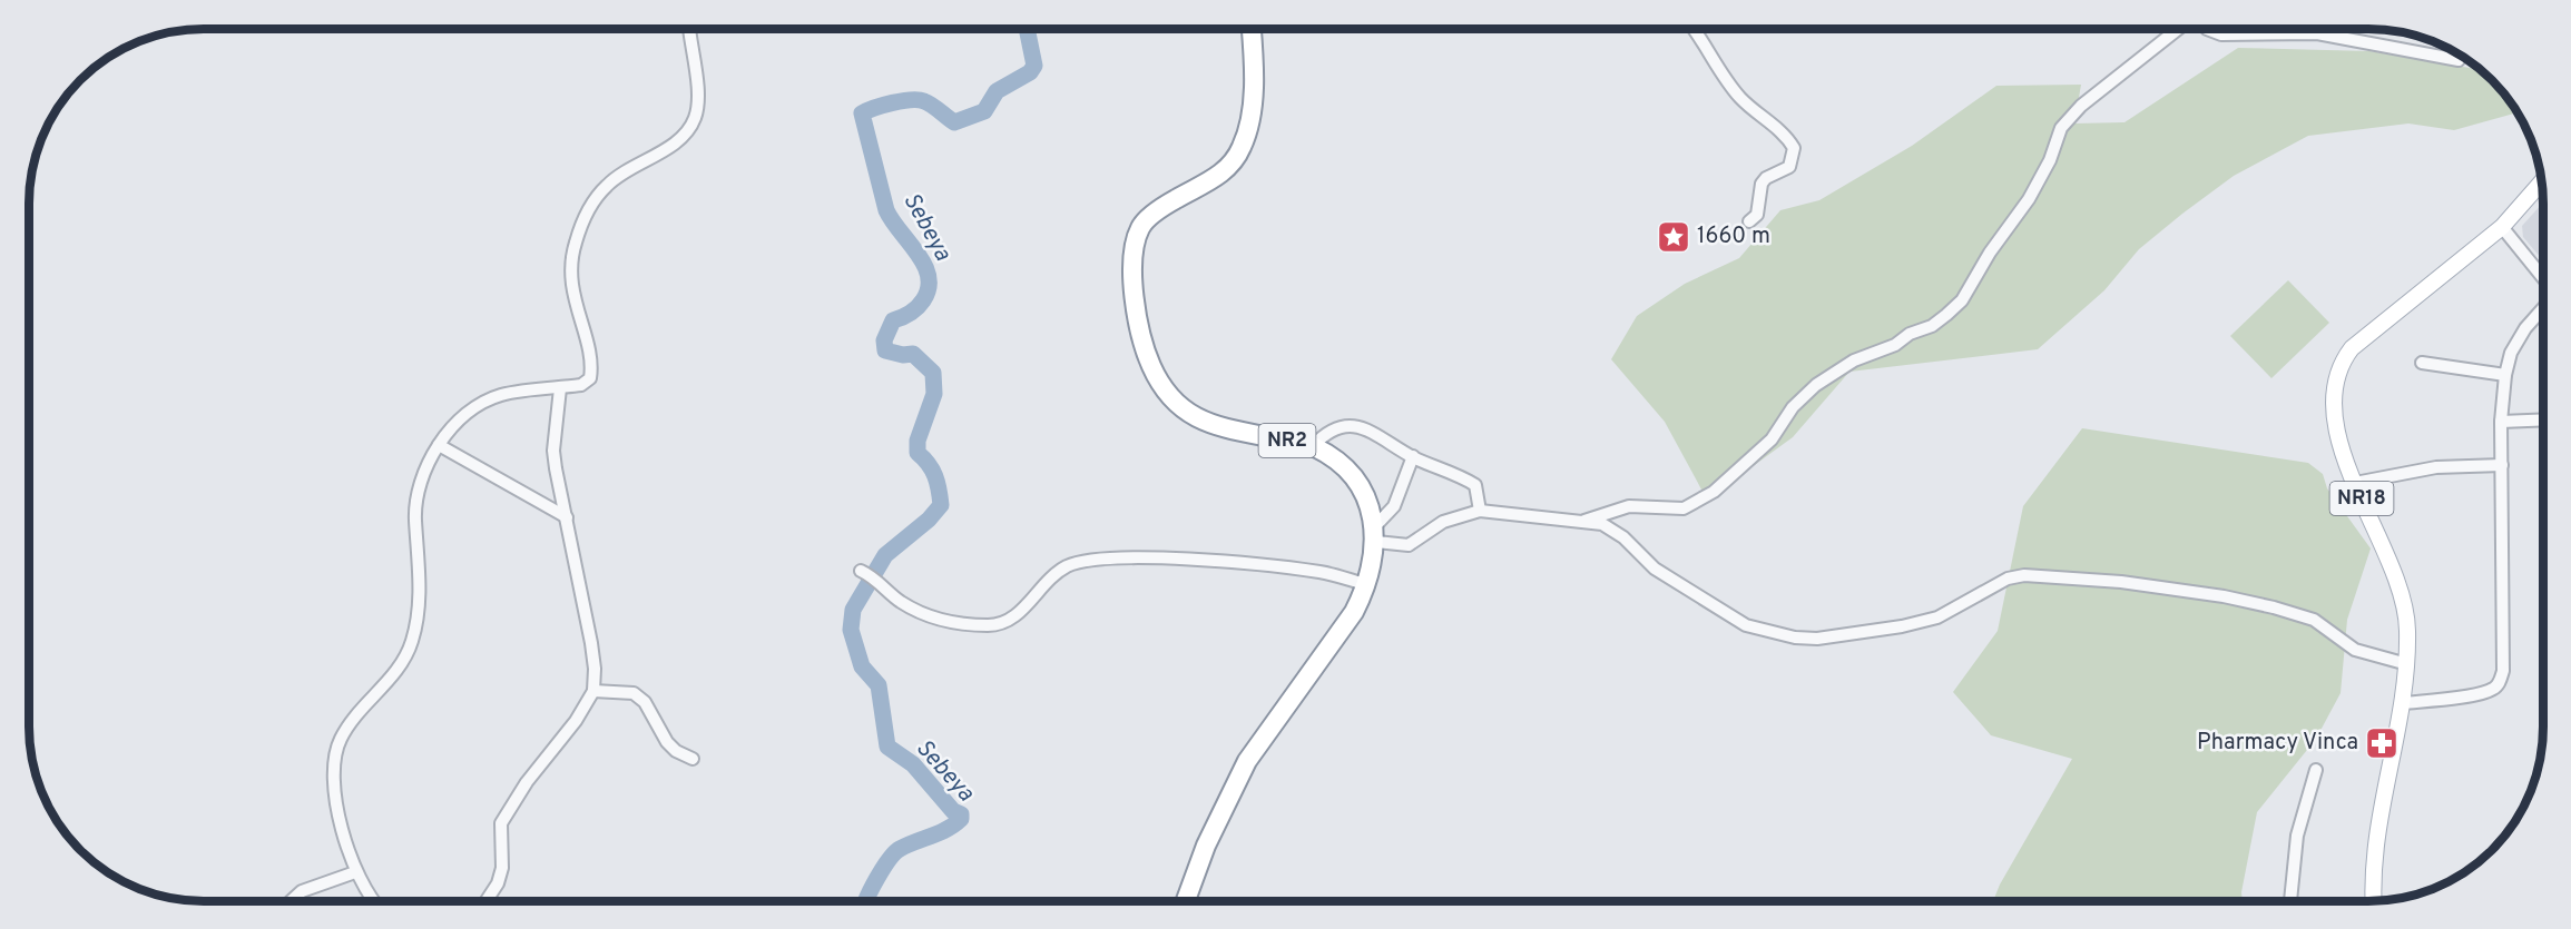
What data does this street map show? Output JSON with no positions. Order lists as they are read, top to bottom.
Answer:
{
  "streets": {
    "highway": ["NR2"],
    "main road": ["NR18"]
  },
  "water": ["Sebeya"],
  "places": {
    "place": ["1660 m"],
    "pharmacy": ["Pharmacy Vinca"]
  }
}
